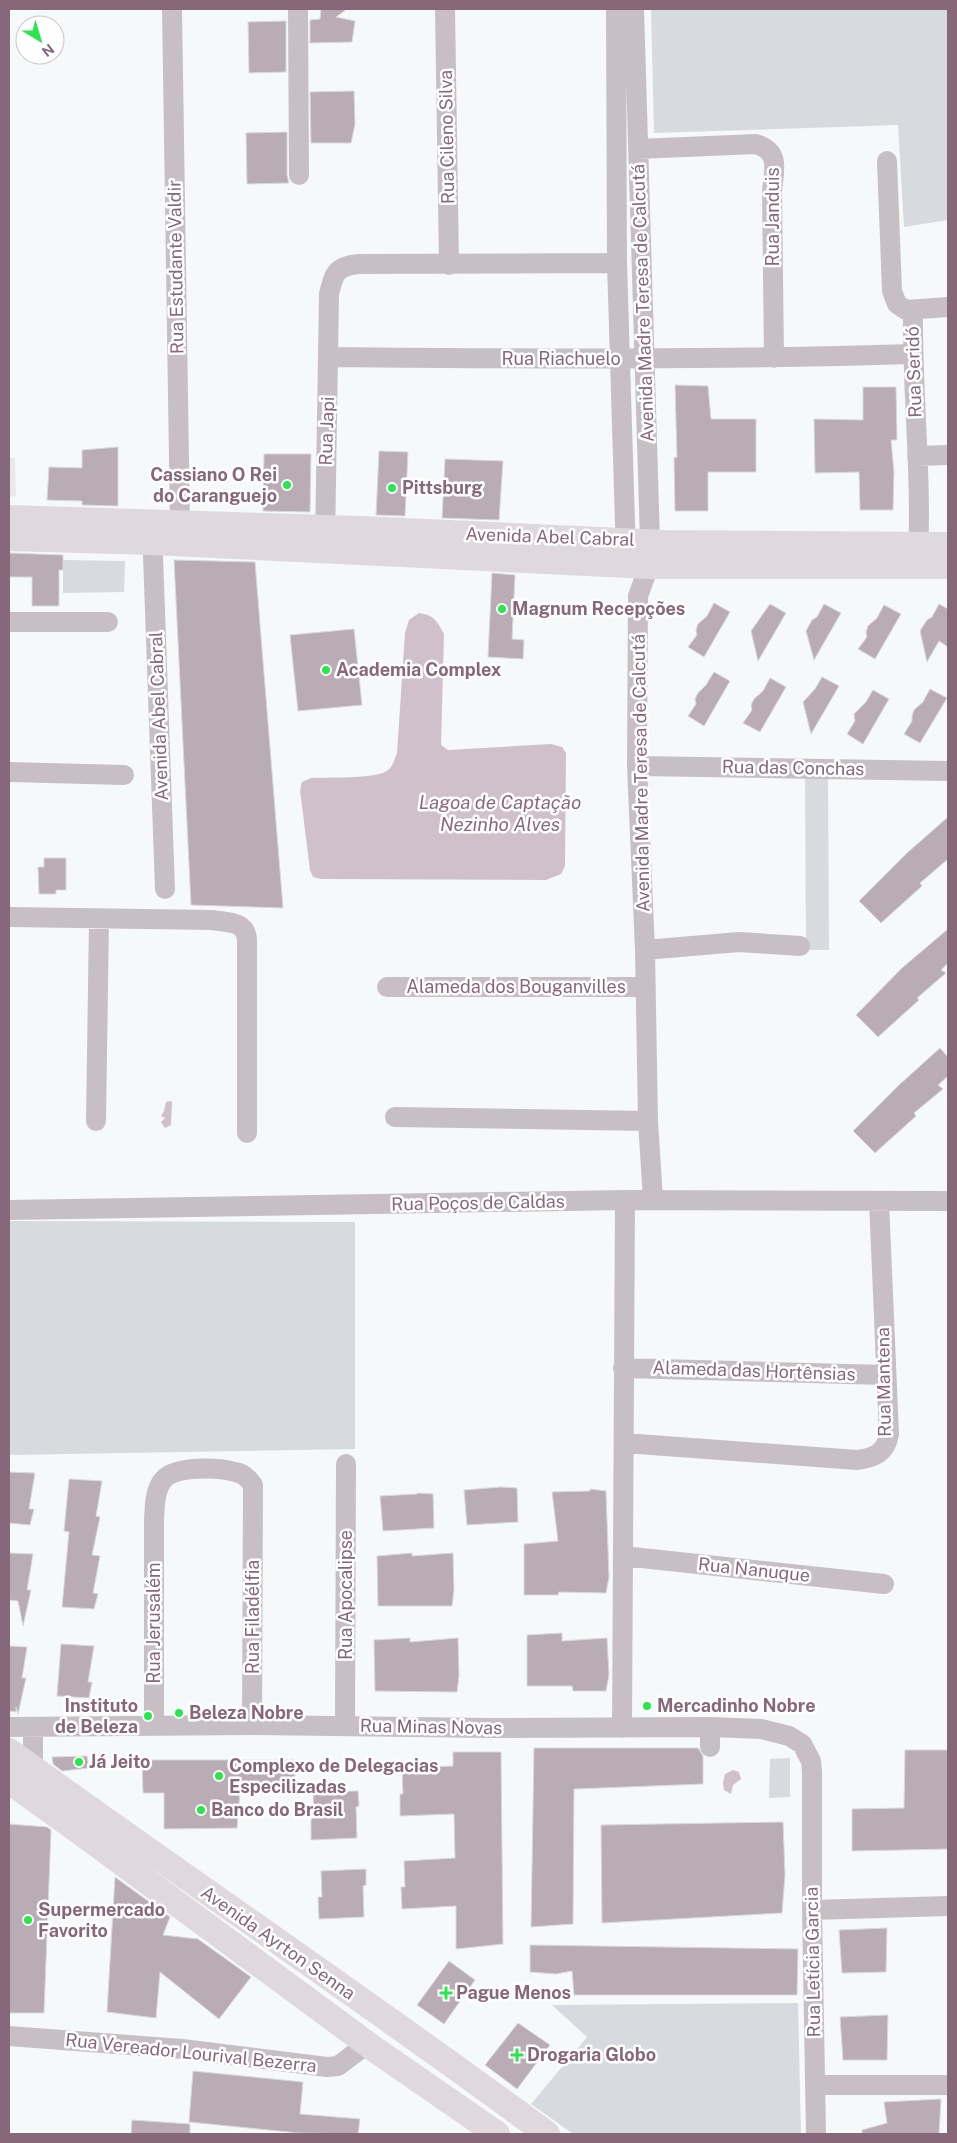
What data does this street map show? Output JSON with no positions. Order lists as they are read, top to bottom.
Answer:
{
  "streets": {
    "main road": ["Avenida Abel Cabral", "Avenida Ayrton Senna"],
    "street": [
      "Rua Cileno Silva",
      "Rua Janduis",
      "Rua Estudante Valdir",
      "Avenida Madre Teresa de Calcutá",
      "Rua Riachuelo",
      "Rua Seridó",
      "Rua Japi",
      "Rua das Conchas",
      "Alameda dos Bouganvilles",
      "Rua Poços de Caldas",
      "Alameda das Hortênsias",
      "Rua Mantena",
      "Rua Nanuque",
      "Rua Apocalipse",
      "Rua Filadélfia",
      "Rua Jerusalém",
      "Rua Minas Novas",
      "Rua Letícia Garcia",
      "Rua Vereador Lourival Bezerra"
    ]
  },
  "crossings": [
    ["Rua Cileno Silva", "Rua Japi"],
    ["Rua Janduis", "Avenida Madre Teresa de Calcutá"],
    ["Rua Janduis", "Rua Riachuelo"],
    ["Rua Estudante Valdir", "Avenida Abel Cabral"],
    ["Avenida Madre Teresa de Calcutá", "Rua Riachuelo"],
    ["Avenida Madre Teresa de Calcutá", "Rua Japi"],
    ["Avenida Madre Teresa de Calcutá", "Avenida Abel Cabral"],
    ["Avenida Madre Teresa de Calcutá", "Rua das Conchas"],
    ["Avenida Madre Teresa de Calcutá", "Alameda dos Bouganvilles"],
    ["Avenida Madre Teresa de Calcutá", "Rua Poços de Caldas"],
    ["Avenida Madre Teresa de Calcutá", "Alameda das Hortênsias"],
    ["Avenida Madre Teresa de Calcutá", "Rua Mantena"],
    ["Avenida Madre Teresa de Calcutá", "Rua Nanuque"],
    ["Avenida Madre Teresa de Calcutá", "Rua Minas Novas"],
    ["Rua Riachuelo", "Rua Seridó"],
    ["Rua Riachuelo", "Rua Japi"],
    ["Rua Seridó", "Avenida Abel Cabral"],
    ["Rua Japi", "Avenida Abel Cabral"],
    ["Rua Poços de Caldas", "Rua Mantena"],
    ["Alameda das Hortênsias", "Rua Mantena"],
    ["Rua Apocalipse", "Rua Minas Novas"],
    ["Rua Filadélfia", "Rua Jerusalém"],
    ["Rua Filadélfia", "Rua Minas Novas"],
    ["Rua Jerusalém", "Rua Minas Novas"],
    ["Rua Minas Novas", "Rua Letícia Garcia"],
    ["Avenida Ayrton Senna", "Rua Vereador Lourival Bezerra"]
  ],
  "water": ["Lagoa de Captação Nezinho Alves"],
  "places": {
    "other": [
      "Cassiano O Rei do Caranguejo",
      "Pittsburg",
      "Magnum Recepções",
      "Academia Complex",
      "Mercadinho Nobre",
      "Beleza Nobre",
      "Instituto de Beleza",
      "Já Jeito",
      "Complexo de Delegacias Especilizadas",
      "Banco do Brasil",
      "Supermercado Favorito"
    ],
    "health": ["Pague Menos", "Drogaria Globo"]
  },
  "north": "bottom right"
}
